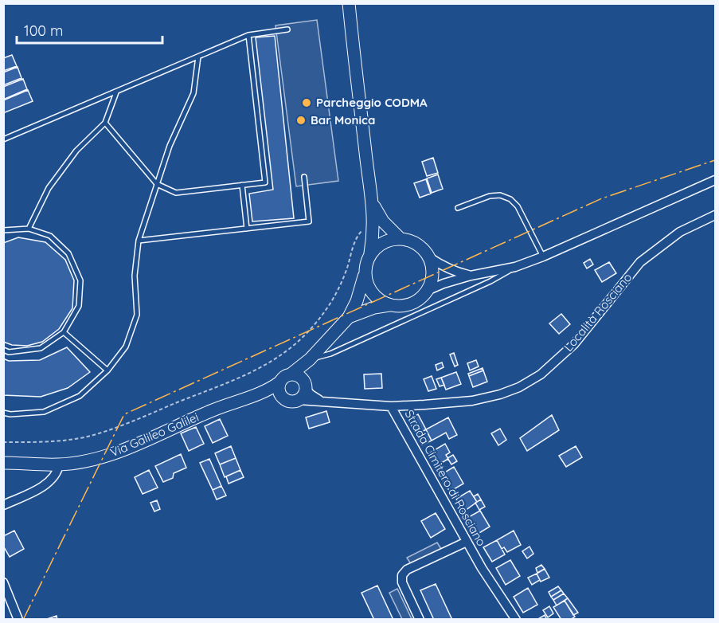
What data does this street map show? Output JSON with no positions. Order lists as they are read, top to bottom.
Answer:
{
  "streets": {
    "main road": ["Via Galileo Galilei"],
    "street": ["Località Rosciano", "Strada Cimitero di Rosciano"]
  },
  "crossings": [
    ["Località Rosciano", "Strada Cimitero di Rosciano"]
  ],
  "places": ["Parcheggio CODMA", "Bar Monica"],
  "scale_bar": "100 m"
}
